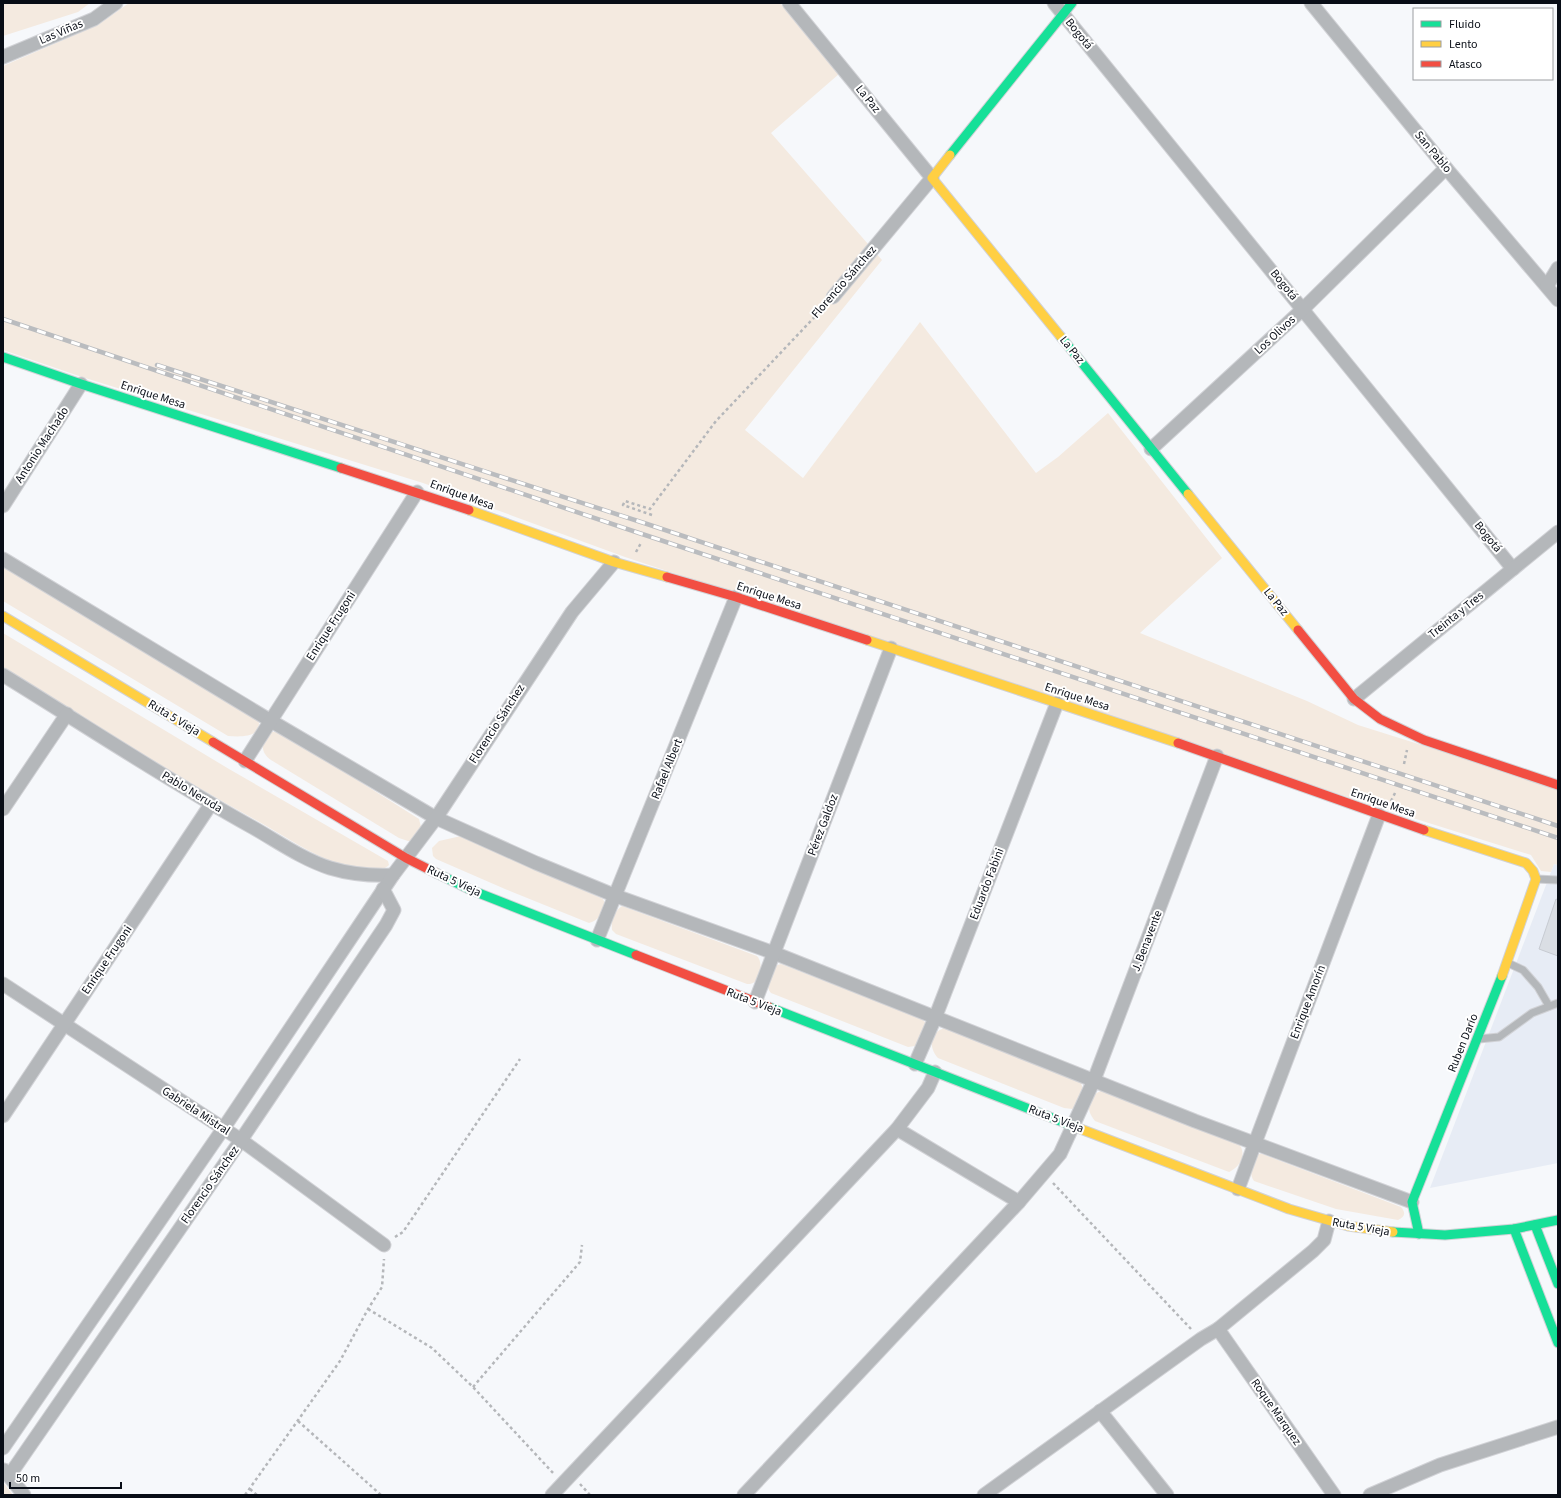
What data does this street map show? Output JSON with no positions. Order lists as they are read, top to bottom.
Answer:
{
  "streets": {
    "street": [
      "Las Viñas",
      "Bogotá",
      "La Paz",
      "San Pablo",
      "Florencio Sánchez",
      "Los Olivos",
      "Enrique Mesa",
      "Antonio Machado",
      "Treinta y Tres",
      "Enrique Frugoni",
      "Ruta 5 Vieja",
      "Rafael Albert",
      "Pablo Neruda",
      "Pérez Galdoz",
      "Eduardo Fabini",
      "J. Benavente",
      "Enrique Amorín",
      "Ruben Darío",
      "Gabriela Mistral",
      "Roque Marquez"
    ]
  },
  "crossings": [
    ["Bogotá", "Florencio Sánchez"],
    ["Bogotá", "Los Olivos"],
    ["Bogotá", "Treinta y Tres"],
    ["La Paz", "Florencio Sánchez"],
    ["La Paz", "Los Olivos"],
    ["La Paz", "Treinta y Tres"],
    ["San Pablo", "Los Olivos"],
    ["Florencio Sánchez", "Enrique Mesa"],
    ["Florencio Sánchez", "Ruta 5 Vieja"],
    ["Florencio Sánchez", "Pablo Neruda"],
    ["Florencio Sánchez", "Gabriela Mistral"],
    ["Enrique Mesa", "Antonio Machado"],
    ["Enrique Mesa", "Enrique Frugoni"],
    ["Enrique Mesa", "Rafael Albert"],
    ["Enrique Mesa", "Pérez Galdoz"],
    ["Enrique Mesa", "Eduardo Fabini"],
    ["Enrique Mesa", "J. Benavente"],
    ["Enrique Mesa", "Enrique Amorín"],
    ["Enrique Mesa", "Ruben Darío"],
    ["Enrique Frugoni", "Ruta 5 Vieja"],
    ["Enrique Frugoni", "Pablo Neruda"],
    ["Enrique Frugoni", "Gabriela Mistral"],
    ["Ruta 5 Vieja", "Rafael Albert"],
    ["Ruta 5 Vieja", "Pérez Galdoz"],
    ["Ruta 5 Vieja", "Eduardo Fabini"],
    ["Ruta 5 Vieja", "J. Benavente"],
    ["Ruta 5 Vieja", "Enrique Amorín"]
  ],
  "legend": ["Fluido", "Lento", "Atasco"],
  "scale_bar": "50 m"
}
